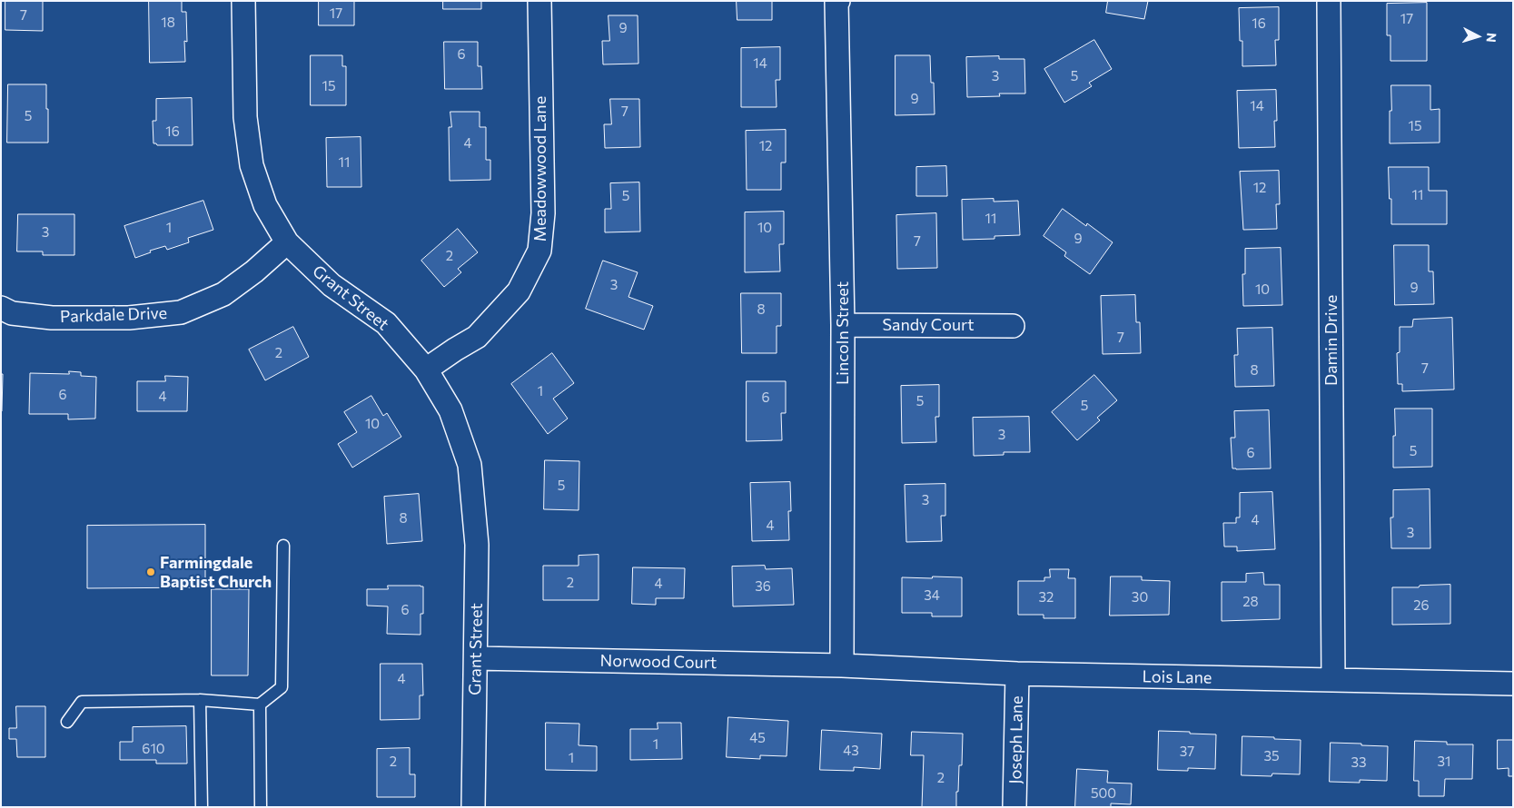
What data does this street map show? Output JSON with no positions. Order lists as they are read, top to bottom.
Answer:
{
  "streets": {
    "street": [
      "Meadowwood Lane",
      "Grant Street",
      "Parkdale Drive",
      "Sandy Court",
      "Lincoln Street",
      "Damin Drive",
      "Norwood Court",
      "Lois Lane",
      "Joseph Lane"
    ]
  },
  "crossings": [
    ["Meadowwood Lane", "Grant Street"],
    ["Grant Street", "Parkdale Drive"],
    ["Grant Street", "Norwood Court"],
    ["Sandy Court", "Lincoln Street"],
    ["Lincoln Street", "Norwood Court"],
    ["Lincoln Street", "Lois Lane"],
    ["Damin Drive", "Lois Lane"],
    ["Norwood Court", "Lois Lane"],
    ["Lois Lane", "Joseph Lane"]
  ],
  "places": ["Farmingdale Baptist Church"],
  "house_numbers": [
    "17",
    "7",
    "17",
    "18",
    "16",
    "9",
    "6",
    "14",
    "3",
    "5",
    "15",
    "9",
    "14",
    "7",
    "5",
    "15",
    "16",
    "4",
    "12",
    "11",
    "12",
    "11",
    "5",
    "11",
    "1",
    "10",
    "3",
    "9",
    "7",
    "2",
    "3",
    "9",
    "10",
    "8",
    "7",
    "2",
    "7",
    "8",
    "1",
    "6",
    "4",
    "6",
    "5",
    "5",
    "10",
    "3",
    "5",
    "6",
    "5",
    "3",
    "8",
    "4",
    "4",
    "3",
    "2",
    "4",
    "36",
    "34",
    "32",
    "30",
    "28",
    "26",
    "6",
    "4",
    "45",
    "1",
    "610",
    "43",
    "37",
    "35",
    "1",
    "2",
    "31",
    "33",
    "2",
    "500"
  ],
  "north": "right"
}
